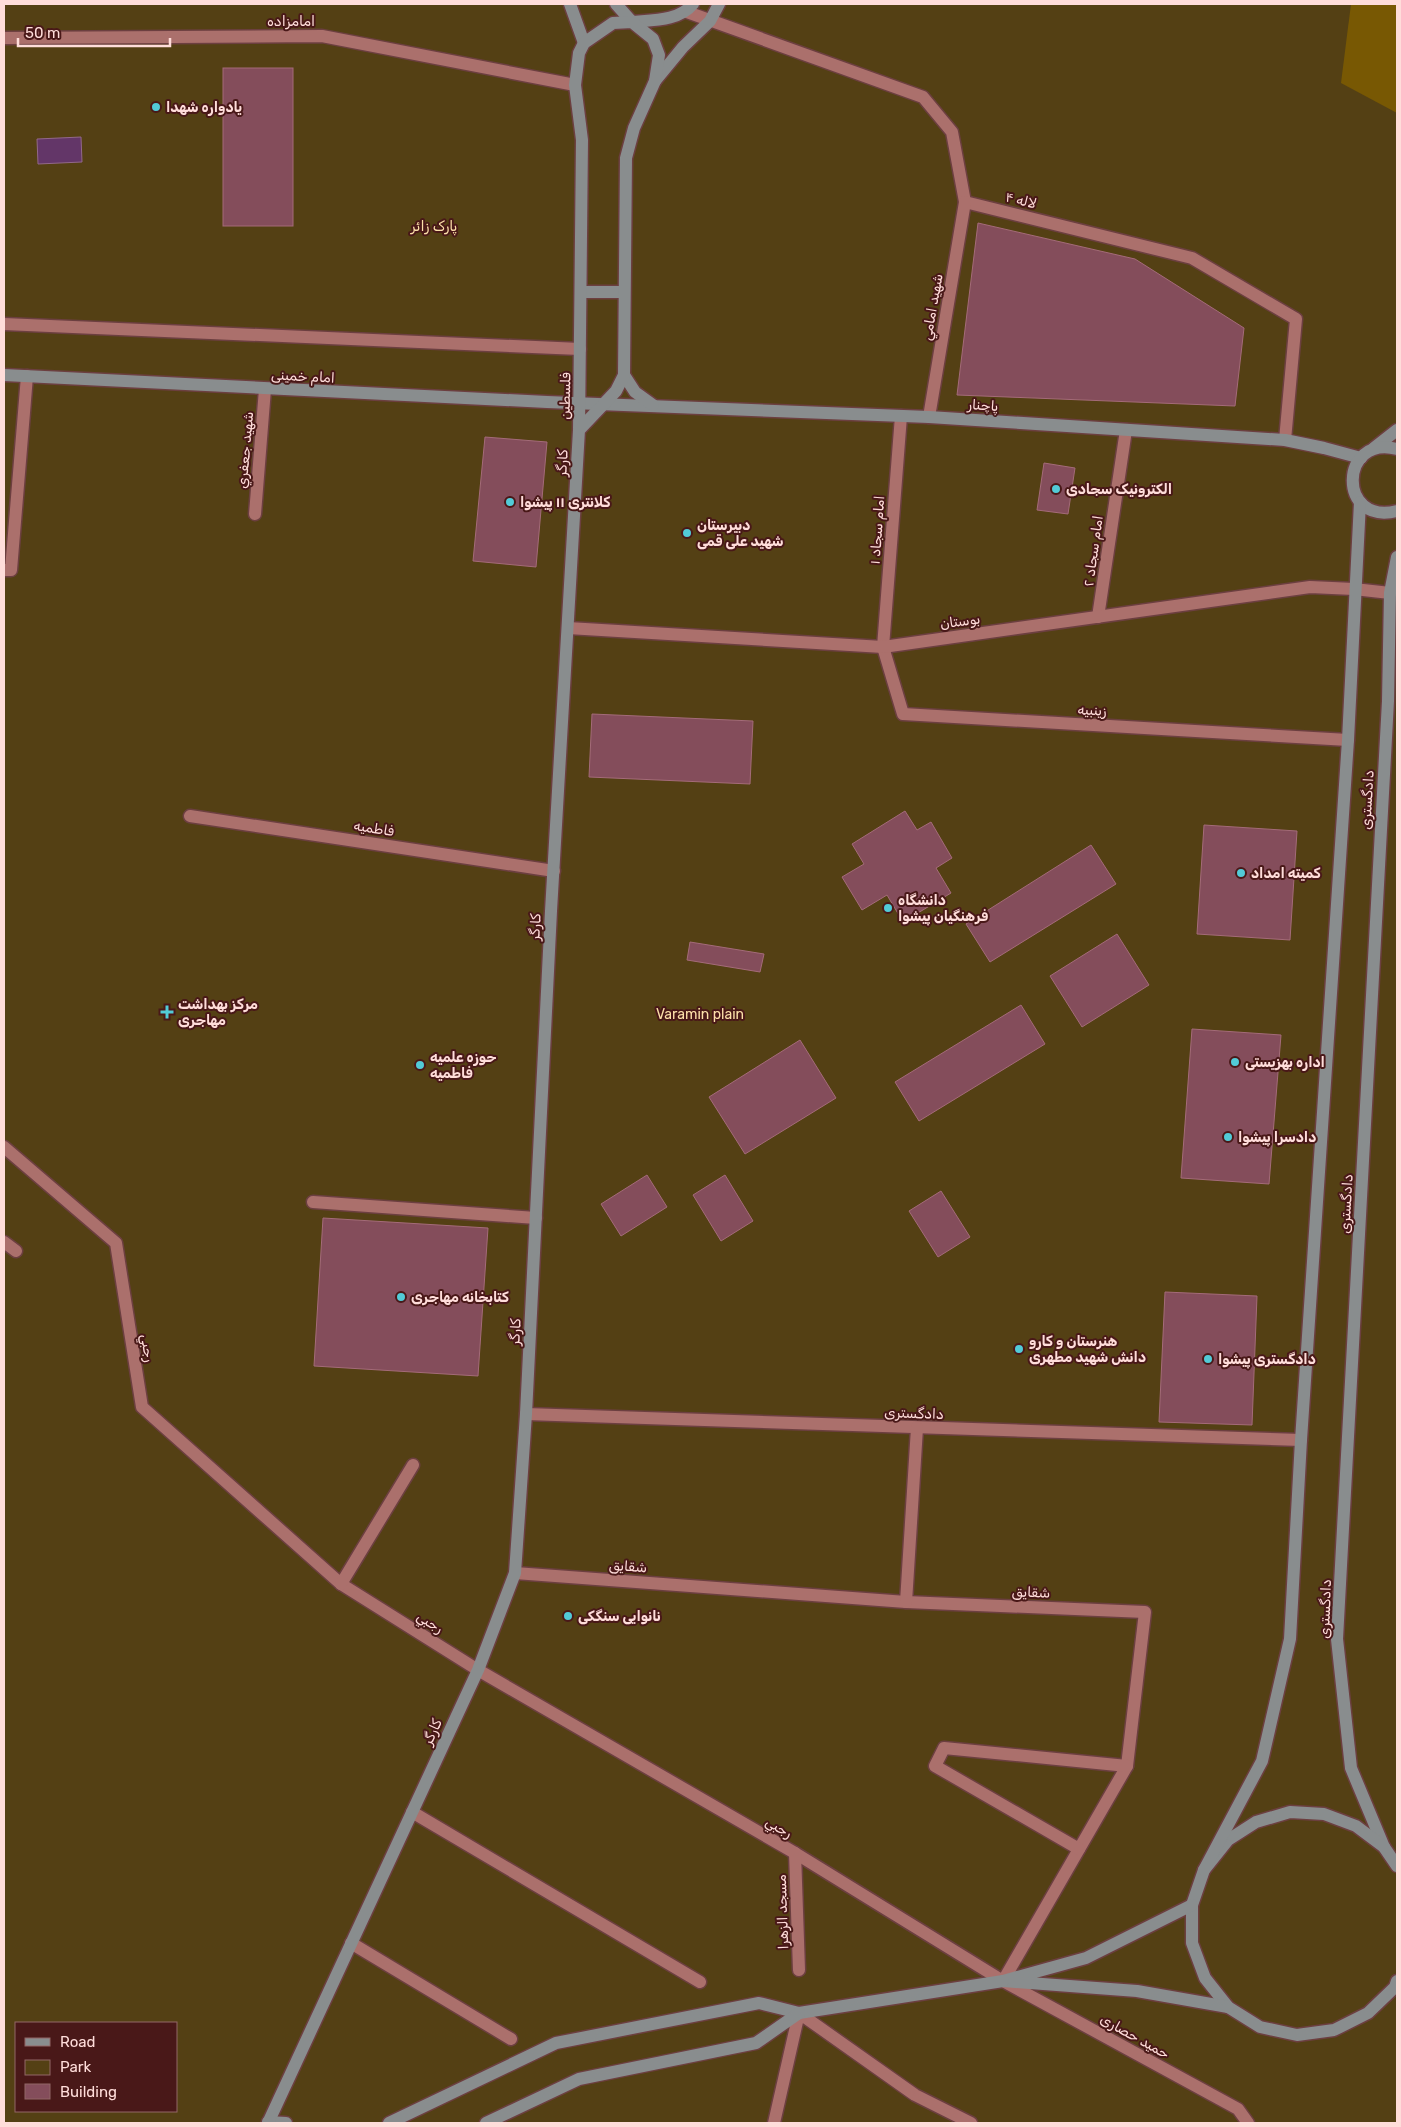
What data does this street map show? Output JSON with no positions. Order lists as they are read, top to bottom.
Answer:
{
  "streets": {
    "main road": [
      "امام خمینی",
      "فلسطین",
      "پاچنار",
      "کارگر",
      "دادگستری"
    ],
    "street": [
      "امامزاده",
      "لاله ۴",
      "شهيد امامي",
      "شهيد جعفري",
      "امام سجاد ۱",
      "امام سجاد ۲",
      "بوستان",
      "زينبيه",
      "فاطميه",
      "رجبي",
      "شقايق",
      "مسجد الزهرا",
      "حمید حصاری"
    ]
  },
  "crossings": [
    ["امامزاده", "فلسطین"],
    ["لاله ۴", "شهيد امامي"],
    ["لاله ۴", "پاچنار"],
    ["شهيد امامي", "پاچنار"],
    ["امام خمینی", "فلسطین"],
    ["امام خمینی", "پاچنار"],
    ["امام خمینی", "شهيد جعفري"],
    ["فلسطین", "پاچنار"],
    ["فلسطین", "کارگر"],
    ["پاچنار", "امام سجاد ۱"],
    ["پاچنار", "امام سجاد ۲"],
    ["کارگر", "بوستان"],
    ["کارگر", "دادگستری"],
    ["کارگر", "فاطميه"],
    ["کارگر", "رجبي"],
    ["کارگر", "شقايق"],
    ["امام سجاد ۱", "بوستان"],
    ["امام سجاد ۱", "زينبيه"],
    ["امام سجاد ۲", "بوستان"],
    ["بوستان", "زينبيه"],
    ["بوستان", "دادگستری"],
    ["زينبيه", "دادگستری"],
    ["رجبي", "شقايق"],
    ["رجبي", "مسجد الزهرا"],
    ["رجبي", "حمید حصاری"],
    ["شقايق", "حمید حصاری"]
  ],
  "parks": ["پارک زائر", "Varamin plain"],
  "places": {
    "other": [
      "یادواره شهدا",
      "الکترونیک سجادی",
      "کلانتری ۱۱ پیشوا",
      "دبیرستان شهید علی قمی",
      "کمیته امداد",
      "دانشگاه فرهنگیان پیشوا",
      "اداره بهزیستی",
      "حوزه علمیه فاطمیه",
      "دادسرا پیشوا",
      "کتابخانه مهاجری",
      "هنرستان و کارو دانش شهید مطهری",
      "دادگستری پیشوا",
      "نانوایی سنگکی"
    ],
    "health": ["مرکز بهداشت مهاجری"]
  },
  "legend": ["Road", "Park", "Building"],
  "scale_bar": "50 m"
}
